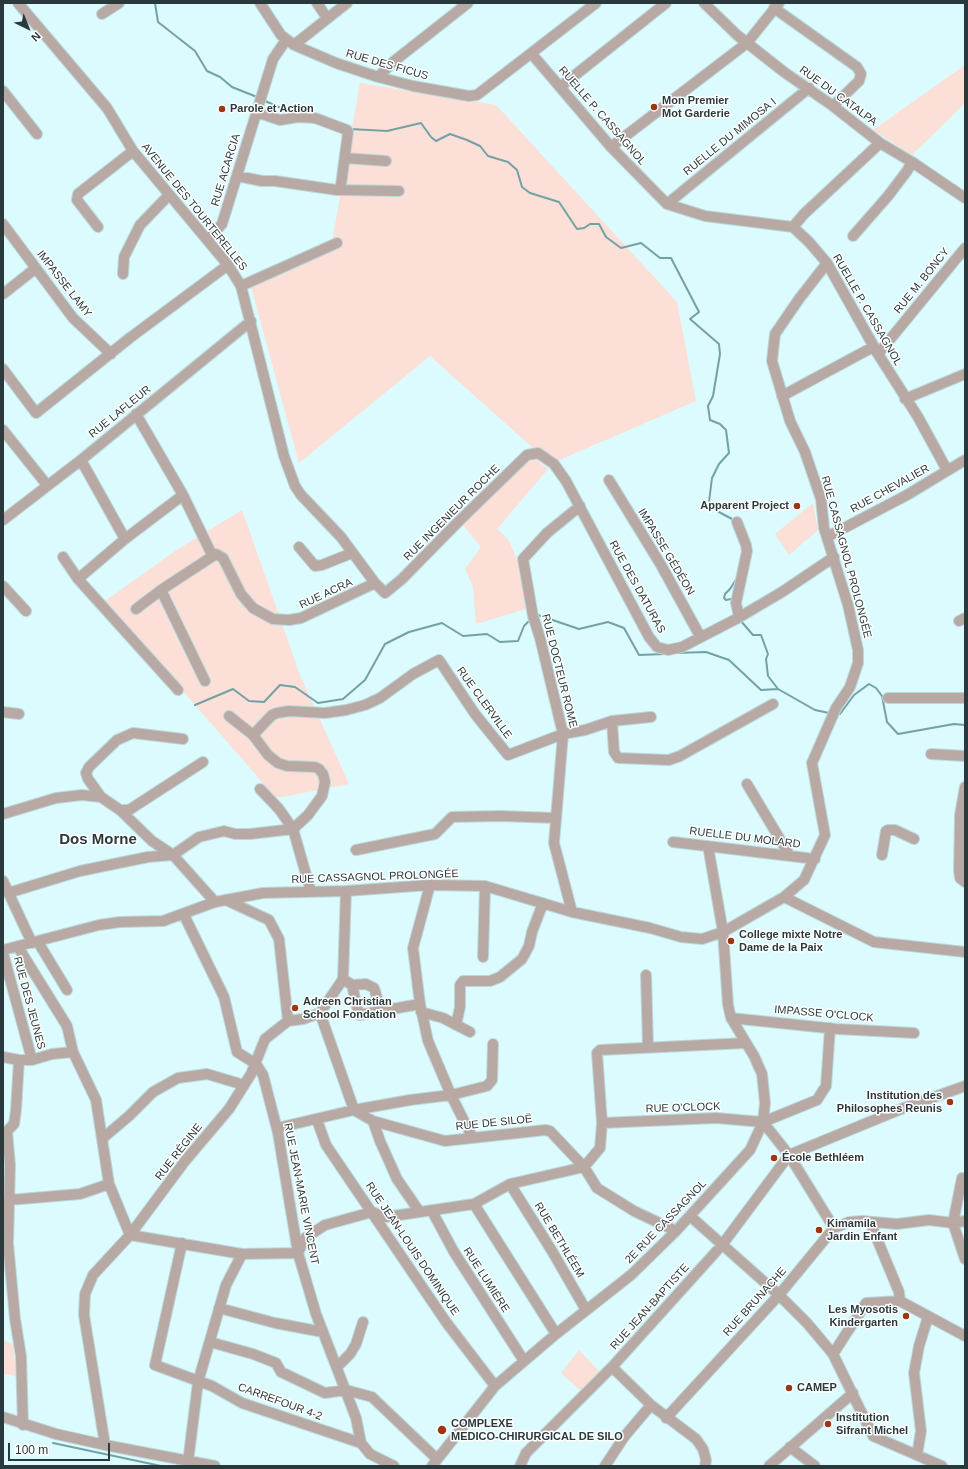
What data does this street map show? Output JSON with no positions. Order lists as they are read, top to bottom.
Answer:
{
  "streets": {
    "street": [
      "RUE DES FICUS",
      "RUE DU CATALPA",
      "RUELLE P. CASSAGNOL",
      "RUELLE DU MIMOSA I",
      "RUE ACARCIA",
      "AVENUE DES TOURTERELLES",
      "RUE M. BONCY",
      "IMPASSE LAMY",
      "RUE LAFLEUR",
      "RUE CHEVALIER",
      "RUE INGENIEUR ROCHE",
      "IMPASSE GÉDÉON",
      "RUE CASSAGNOL PROLONGÉE",
      "RUE DES DATURAS",
      "RUE ACRA",
      "RUE DOCTEUR ROME",
      "RUE CLERVILLE",
      "RUELLE DU MOLARD",
      "RUE DES JEUNES",
      "IMPASSE O'CLOCK",
      "RUE O'CLOCK",
      "RUE DE SILOË",
      "RUE RÉGINE",
      "RUE JEAN-MARIE VINCENT",
      "2E RUE CASSAGNOL",
      "RUE BETHLÉEM",
      "RUE JEAN-LOUIS DOMINIQUE",
      "RUE LUMIÈRE",
      "RUE BRUNACHE",
      "RUE JEAN-BAPTISTE",
      "CARREFOUR 4-2"
    ]
  },
  "crossings": [
    ["RUE DES FICUS", "RUELLE P. CASSAGNOL"],
    ["RUE DES FICUS", "RUE ACARCIA"],
    ["RUE DU CATALPA", "RUELLE DU MIMOSA I"],
    ["RUELLE P. CASSAGNOL", "RUELLE DU MIMOSA I"],
    ["RUELLE P. CASSAGNOL", "RUE M. BONCY"],
    ["RUELLE P. CASSAGNOL", "RUE CHEVALIER"],
    ["RUELLE P. CASSAGNOL", "RUE CASSAGNOL PROLONGÉE"],
    ["RUE ACARCIA", "AVENUE DES TOURTERELLES"],
    ["AVENUE DES TOURTERELLES", "RUE LAFLEUR"],
    ["AVENUE DES TOURTERELLES", "RUE INGENIEUR ROCHE"],
    ["AVENUE DES TOURTERELLES", "RUE ACRA"],
    ["RUE M. BONCY", "RUE CASSAGNOL PROLONGÉE"],
    ["RUE CHEVALIER", "RUE CASSAGNOL PROLONGÉE"],
    ["RUE INGENIEUR ROCHE", "RUE DES DATURAS"],
    ["IMPASSE GÉDÉON", "RUE DES DATURAS"],
    ["RUE CASSAGNOL PROLONGÉE", "RUE DES DATURAS"],
    ["RUE CASSAGNOL PROLONGÉE", "RUE DOCTEUR ROME"],
    ["RUE CASSAGNOL PROLONGÉE", "RUELLE DU MOLARD"],
    ["RUE CASSAGNOL PROLONGÉE", "RUE DES JEUNES"],
    ["RUE CASSAGNOL PROLONGÉE", "2E RUE CASSAGNOL"],
    ["RUE DES DATURAS", "RUE DOCTEUR ROME"],
    ["RUE DOCTEUR ROME", "RUE CLERVILLE"],
    ["RUELLE DU MOLARD", "2E RUE CASSAGNOL"],
    ["IMPASSE O'CLOCK", "2E RUE CASSAGNOL"],
    ["RUE O'CLOCK", "2E RUE CASSAGNOL"],
    ["RUE DE SILOË", "2E RUE CASSAGNOL"],
    ["RUE RÉGINE", "RUE JEAN-MARIE VINCENT"],
    ["RUE JEAN-MARIE VINCENT", "CARREFOUR 4-2"],
    ["2E RUE CASSAGNOL", "RUE BETHLÉEM"],
    ["2E RUE CASSAGNOL", "RUE JEAN-LOUIS DOMINIQUE"],
    ["2E RUE CASSAGNOL", "RUE LUMIÈRE"]
  ],
  "districts": ["Dos Morne"],
  "places": [
    "Mon Premier Mot Garderie",
    "Parole et Action",
    "Apparent Project",
    "College mixte Notre Dame de la Paix",
    "Adreen Christian School Fondation",
    "Institution des Philosophes Reunis",
    "École Bethléem",
    "Kimamila Jardin Enfant",
    "Les Myosotis Kindergarten",
    "CAMEP",
    "Institution Sifrant Michel",
    "COMPLEXE MEDICO-CHIRURGICAL DE SILO"
  ],
  "scale_bar": "100 m",
  "north": "bottom right"
}
